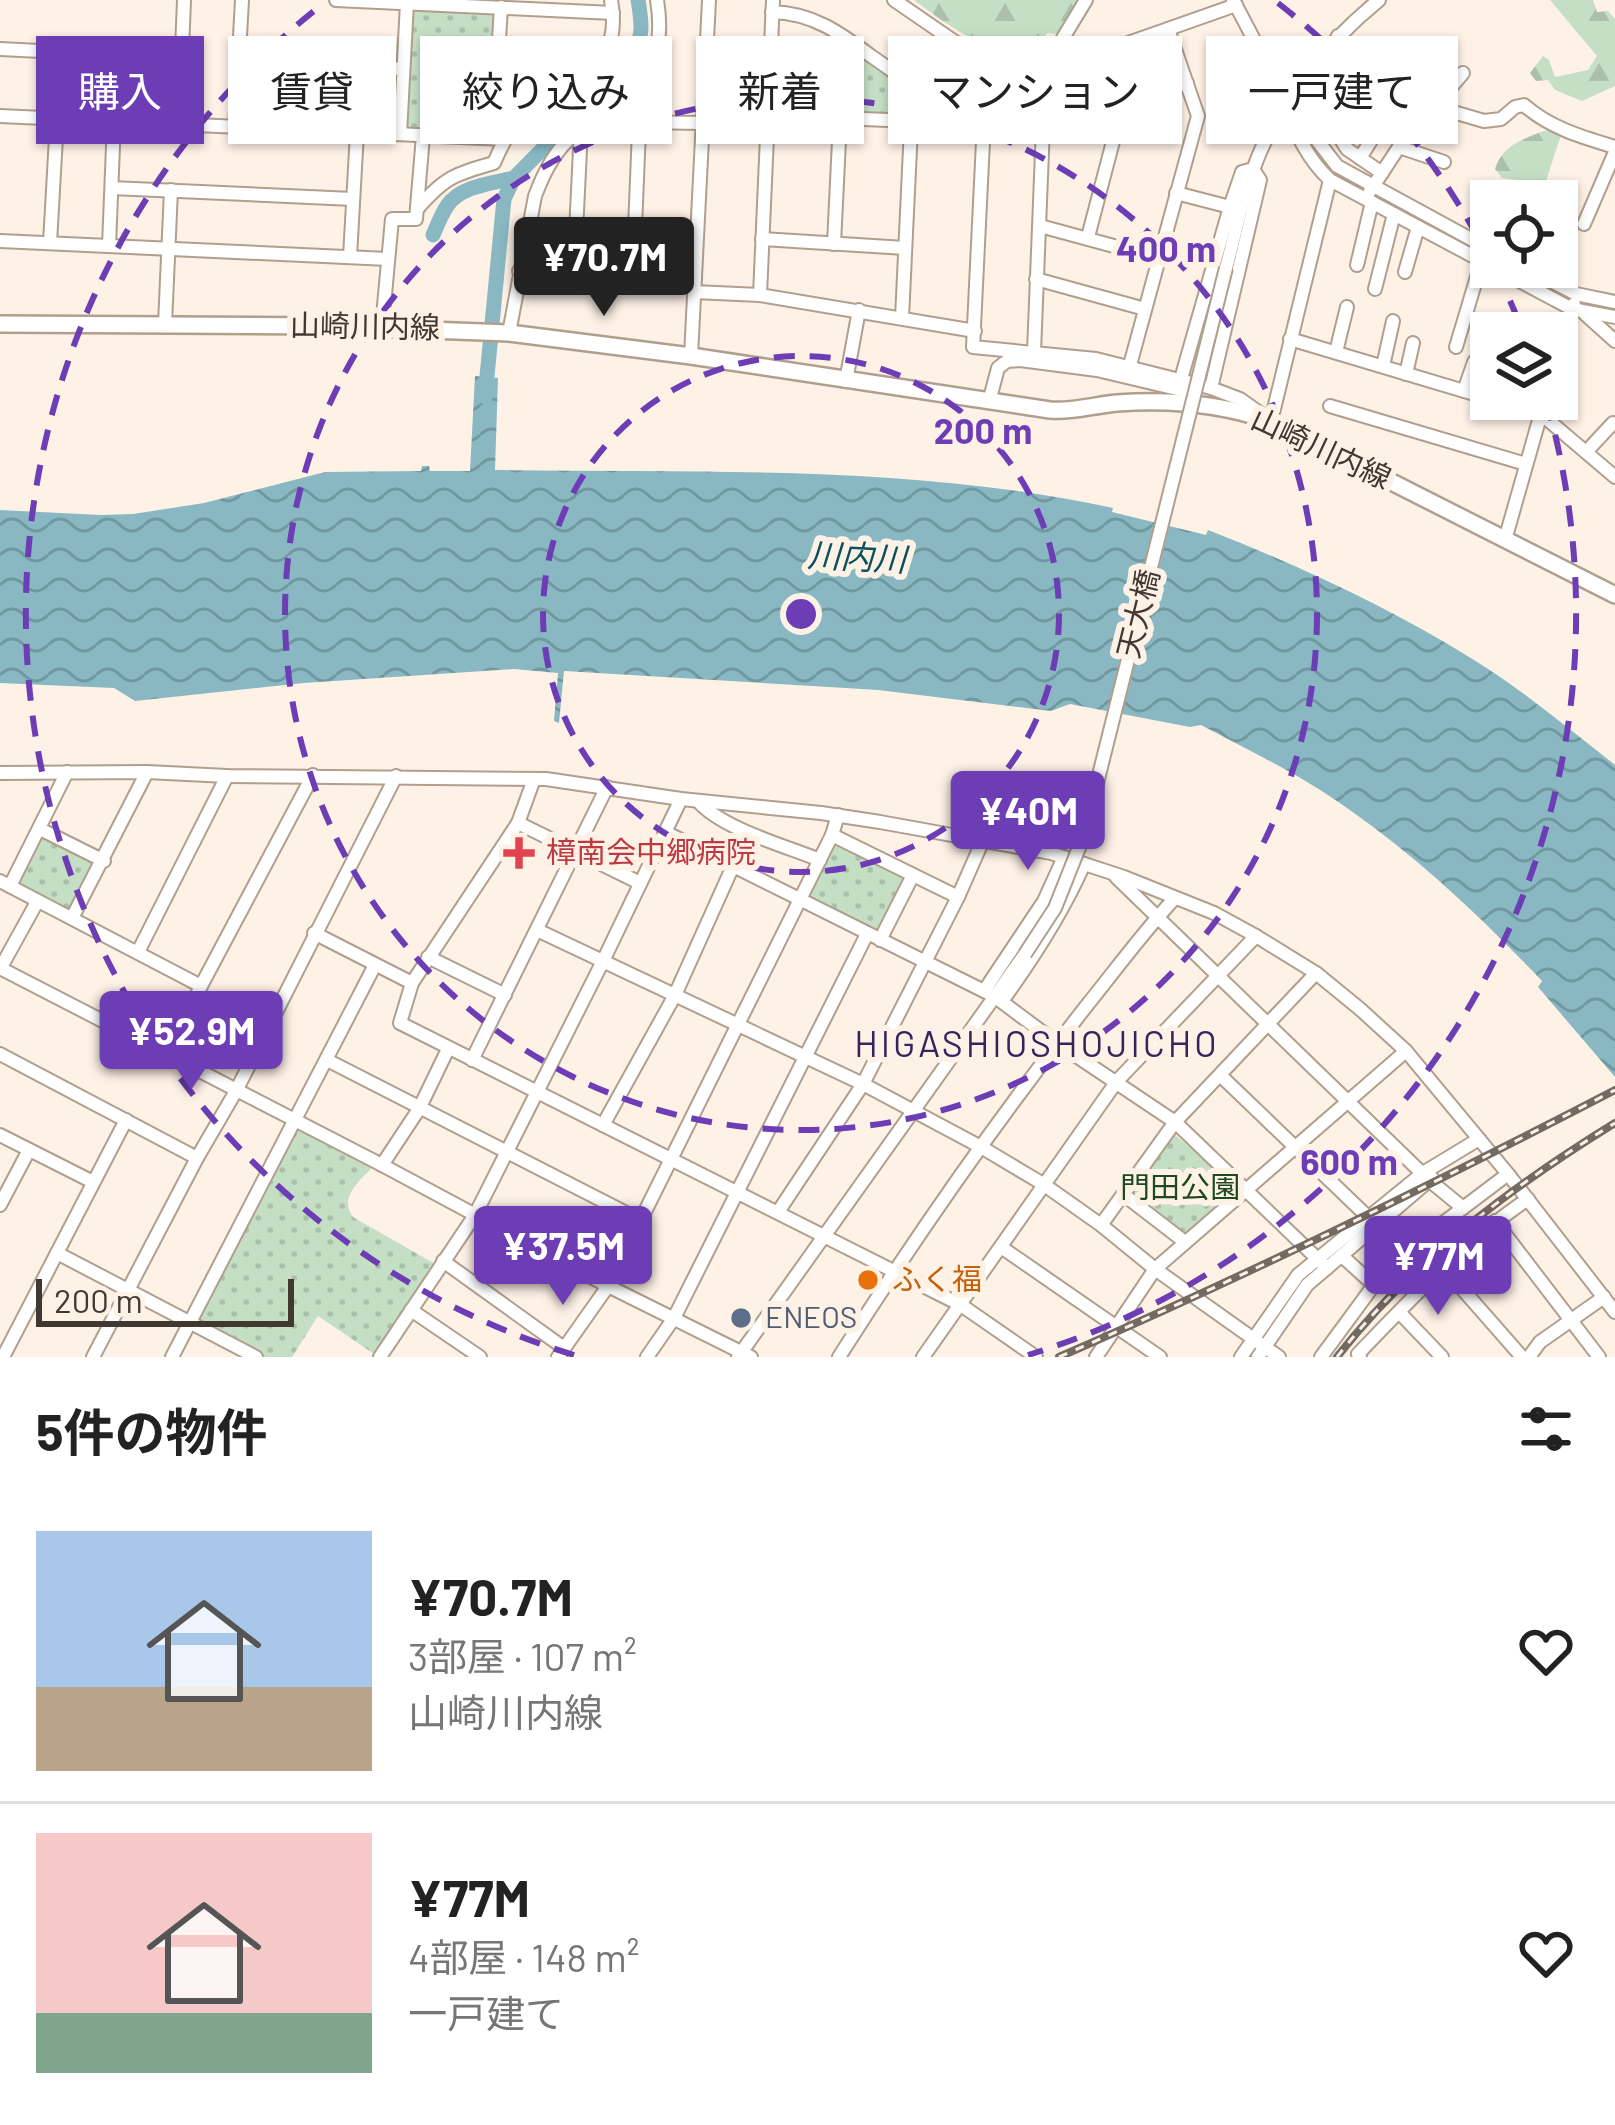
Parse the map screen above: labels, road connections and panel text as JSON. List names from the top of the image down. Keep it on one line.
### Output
{"streets":{"main road":["山崎川内線"],"street":["天大橋"]},"districts":["HIGASHIOSHOJICHO"],"water":["川内川"],"parks":["門田公園"],"places":{"health":["樟南会中郷病院"],"other":["ふく福","ENEOS"]},"scale_bar":"200 m","page":{"chip":["購入","賃貸","絞り込み","新着","マンション","一戸建て"],"price":["¥70.7M","¥40M","¥52.9M","¥37.5M","¥77M"],"scale":"200 m","heading":"5件の物件","list":[{"name":"¥70.7M","note":"3部屋 · 107 m² · 山崎川内線"},{"name":"¥77M","note":"4部屋 · 148 m² · 一戸建て"}]},"rings":["400 m","200 m","600 m"]}
